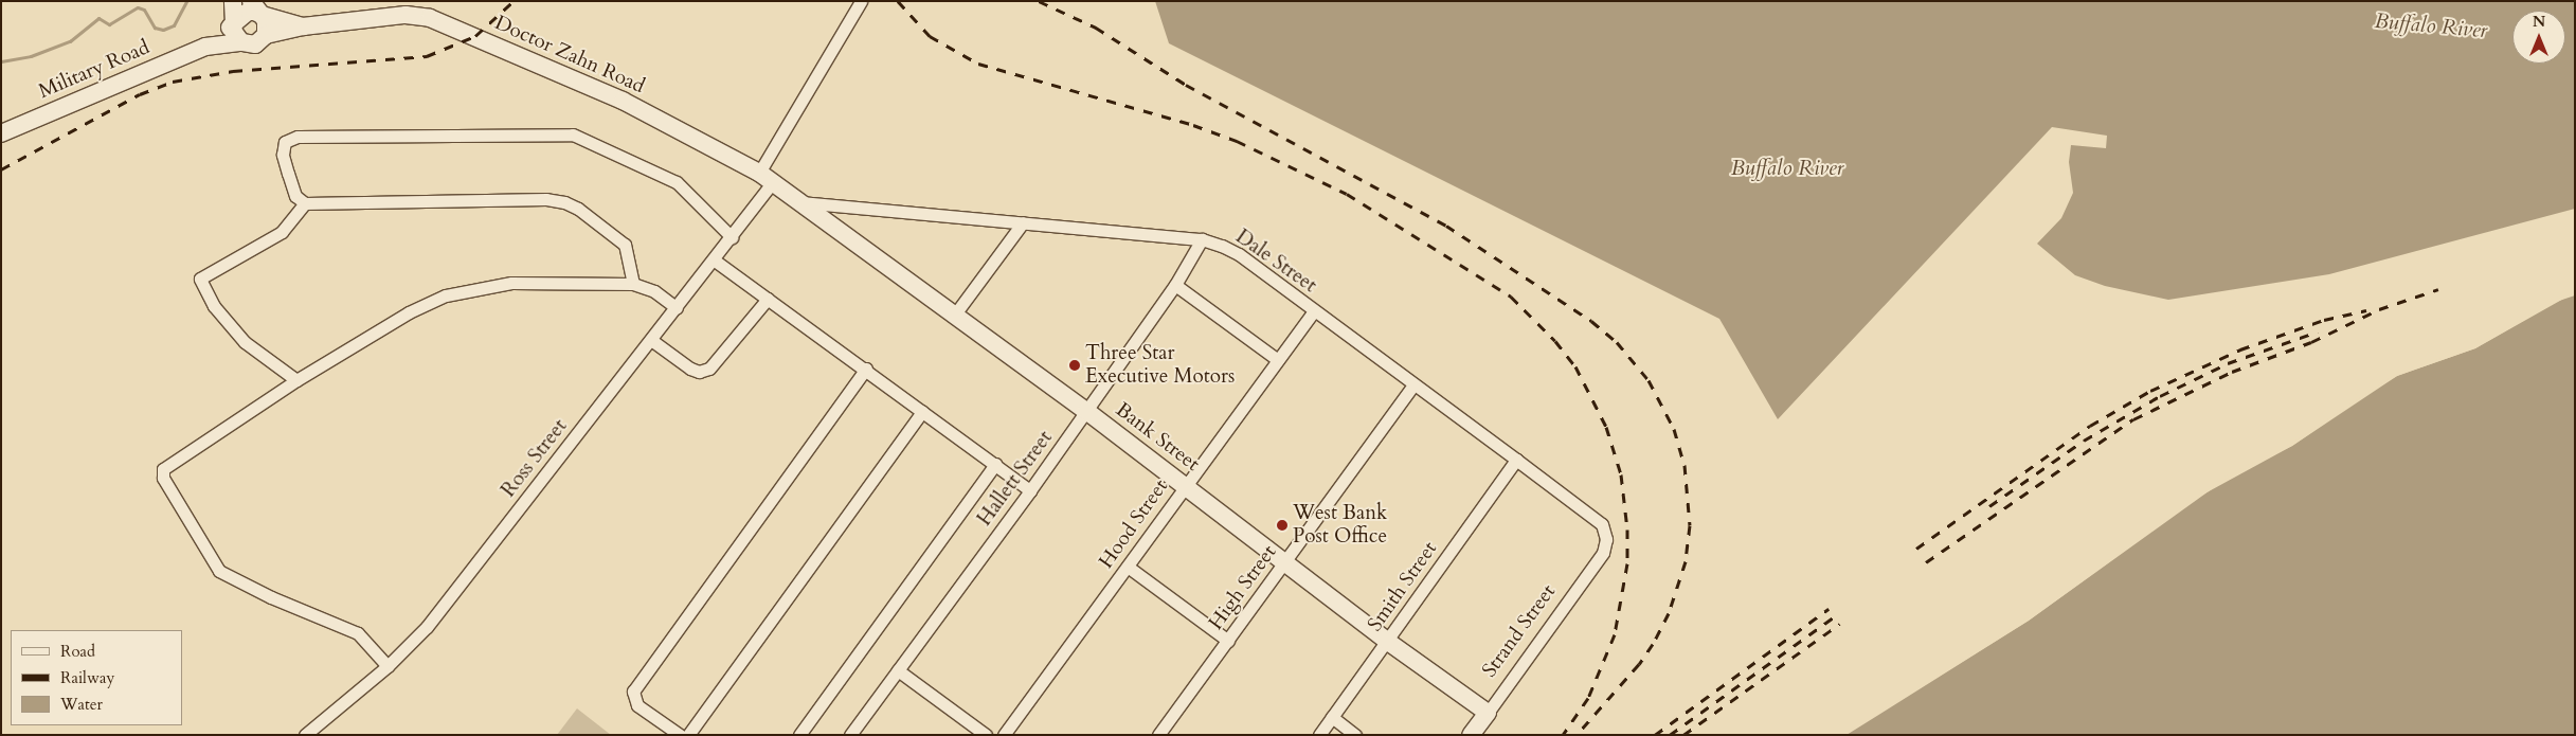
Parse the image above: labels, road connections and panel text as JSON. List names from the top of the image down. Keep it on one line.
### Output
{"streets":{"street":["Doctor Zahn Road","Military Road","Dale Street","Bank Street","Ross Street","Hallett Street","Hood Street","Smith Street","High Street","Strand Street"]},"crossings":[["Doctor Zahn Road","Military Road"],["Doctor Zahn Road","Dale Street"],["Doctor Zahn Road","Bank Street"],["Doctor Zahn Road","Ross Street"],["Dale Street","Bank Street"],["Dale Street","Hallett Street"],["Dale Street","Hood Street"],["Dale Street","Smith Street"],["Dale Street","High Street"],["Dale Street","Strand Street"],["Bank Street","Hallett Street"],["Bank Street","Hood Street"],["Bank Street","Smith Street"],["Bank Street","High Street"],["Bank Street","Strand Street"]],"water":["Buffalo River"],"places":["Three Star Executive Motors","West Bank Post Office"],"legend":["Road","Railway","Water"],"north":"top"}
